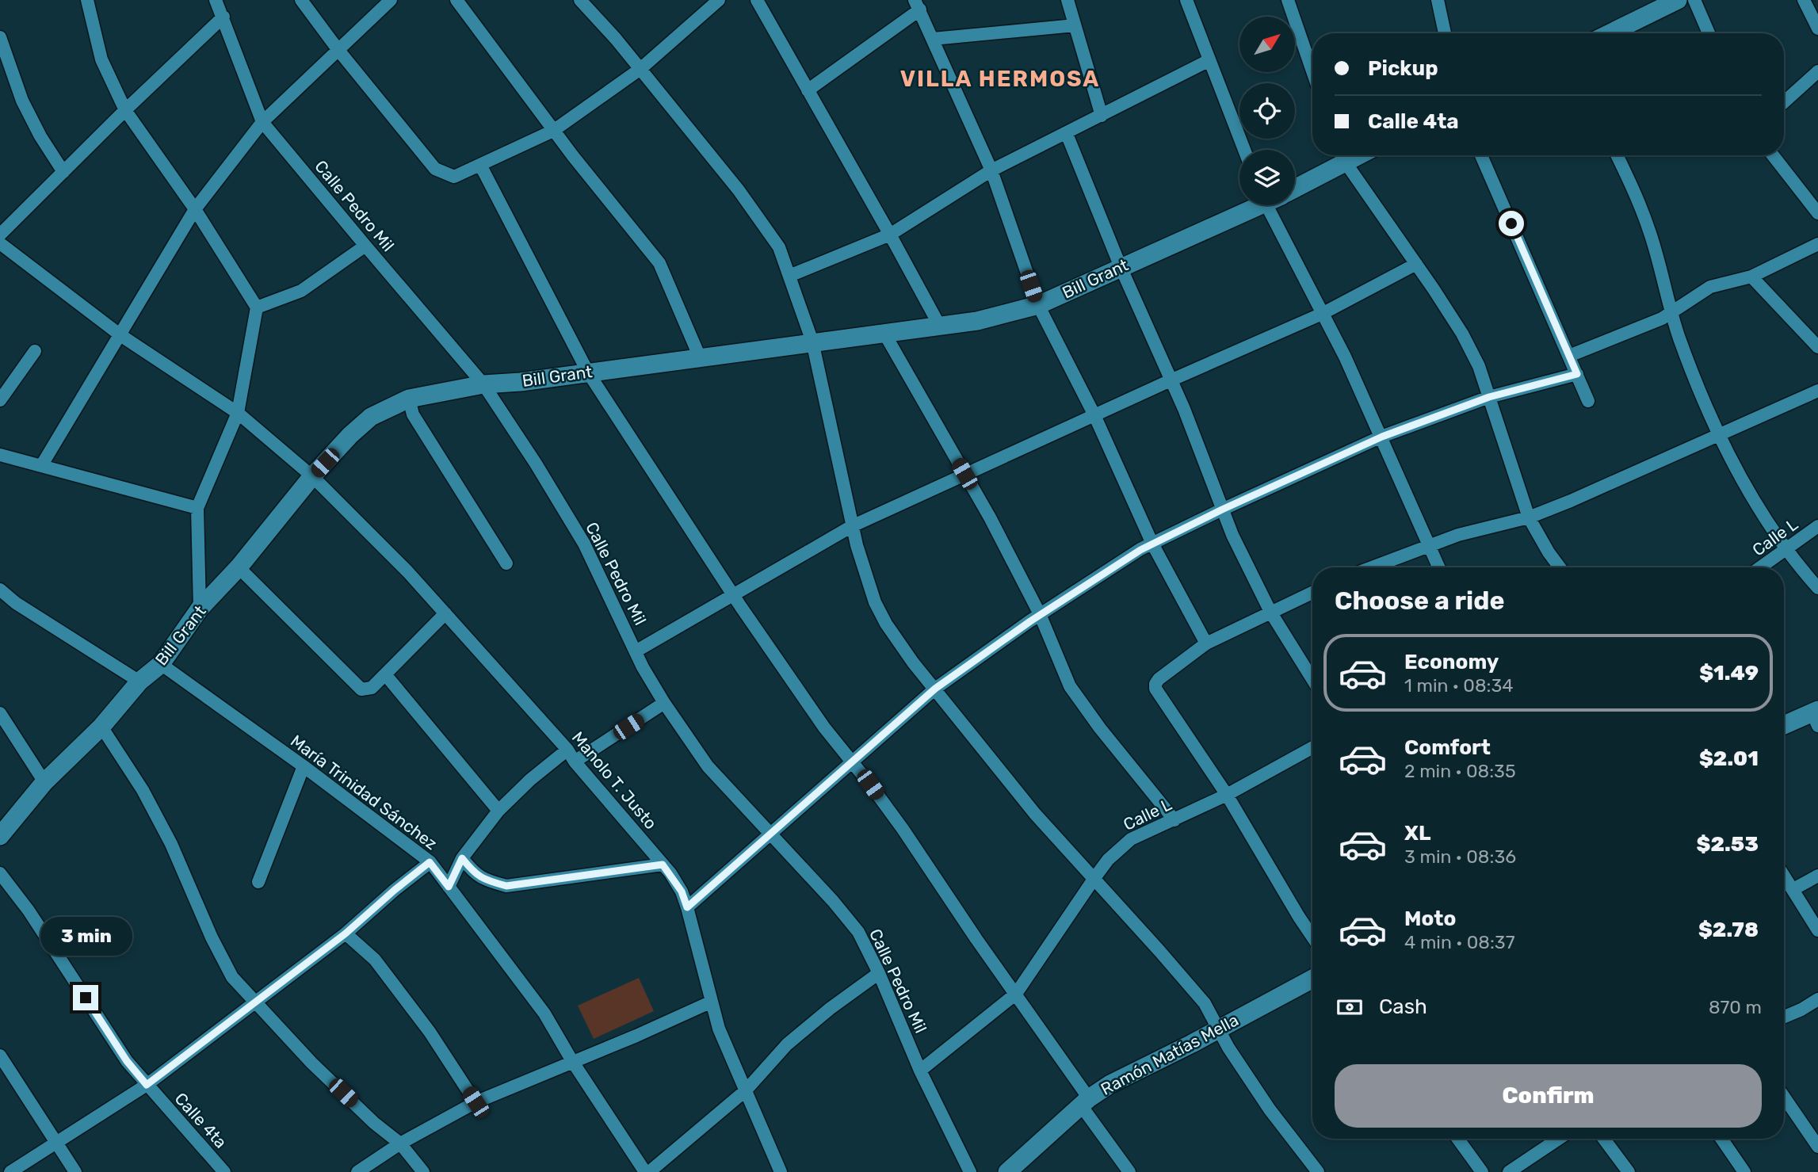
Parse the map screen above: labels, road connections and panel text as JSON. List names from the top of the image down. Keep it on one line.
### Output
{"streets":{"street":["Calle Pedro Mil","Bill Grant","Calle L","Manolo T. Justo","María Trinidad Sánchez","Ramón Matías Mella","Calle 4ta"]},"crossings":[["Calle Pedro Mil","Bill Grant"],["Calle Pedro Mil","Calle L"],["Bill Grant","Manolo T. Justo"],["Bill Grant","María Trinidad Sánchez"]],"districts":["VILLA HERMOSA"],"north":"top right","page":{"banner":["Pickup","Calle 4ta"],"heading":"Choose a ride","list":[{"name":"Economy","note":"1 min · 08:34","value":"$1.49"},{"name":"Comfort","note":"2 min · 08:35","value":"$2.01"},{"name":"XL","note":"3 min · 08:36","value":"$2.53"},{"name":"Moto","note":"4 min · 08:37","value":"$2.78"}],"bubble":"3 min","pay":["Cash","870 m"],"buttons":"Confirm"}}
